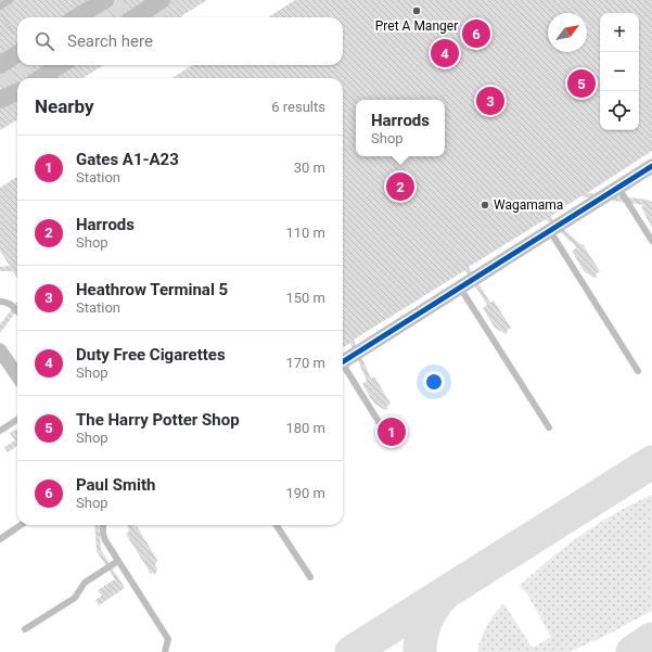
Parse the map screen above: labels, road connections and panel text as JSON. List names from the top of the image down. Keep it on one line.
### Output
{"places":["Pret A Manger","Wagamama"],"north":"top right","page":{"map_buttons":["+","−"],"pins":["6","4","5","3","2","1"],"search":"Search here","heading":["Nearby","6 results"],"popup":["Harrods","Shop"],"list":[{"mark":"1","name":"Gates A1-A23","note":"Station","value":"30 m"},{"mark":"2","name":"Harrods","note":"Shop","value":"110 m"},{"mark":"3","name":"Heathrow Terminal 5","note":"Station","value":"150 m"},{"mark":"4","name":"Duty Free Cigarettes","note":"Shop","value":"170 m"},{"mark":"5","name":"The Harry Potter Shop","note":"Shop","value":"180 m"},{"mark":"6","name":"Paul Smith","note":"Shop","value":"190 m"}]}}
